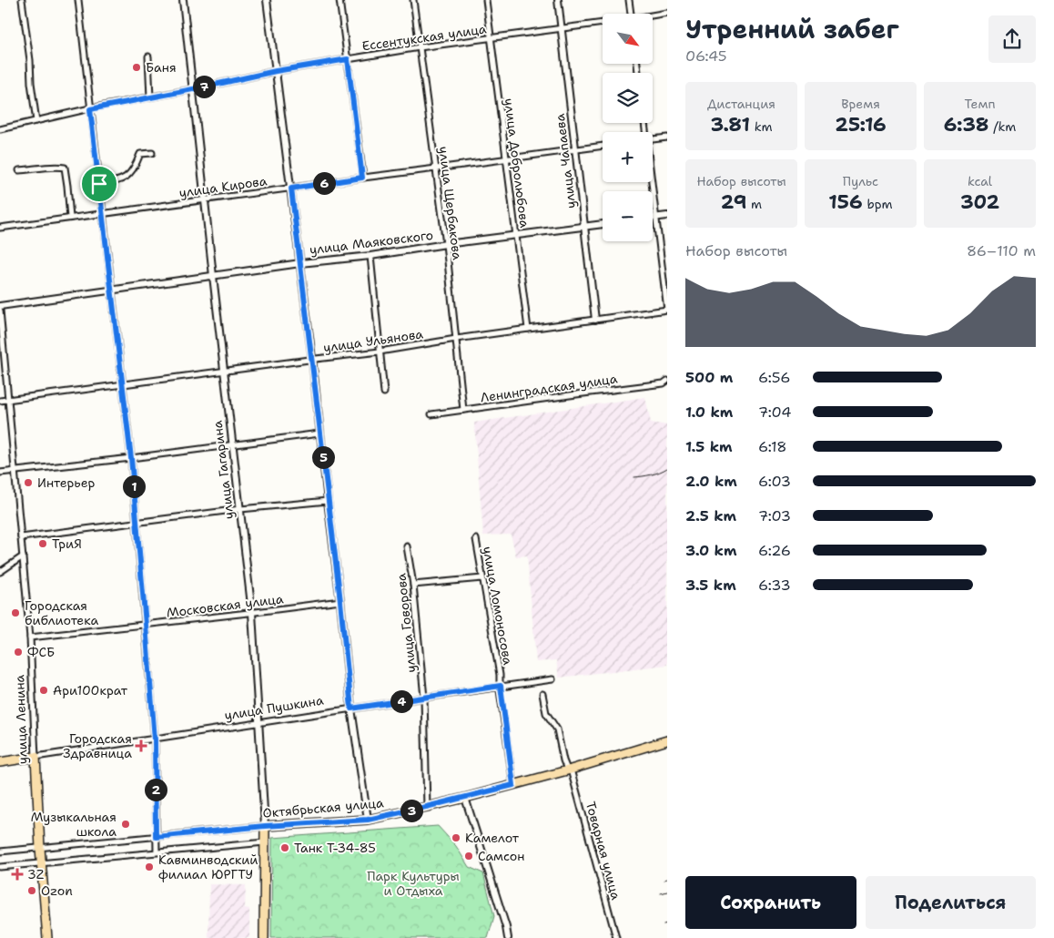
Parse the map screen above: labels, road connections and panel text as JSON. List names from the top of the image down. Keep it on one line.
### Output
{"streets":{"main road":["улица Гагарина","улица Пушкина","улица Ленина","Октябрьская улица"],"street":["Ессентукская улица","улица Чапаева","улица Добролюбова","улица Кирова","улица Щербакова","улица Маяковского","улица Ульянова","Ленинградская улица","Московская улица","улица Ломоносова","улица Говорова","Товарная улица"]},"crossings":[["Ессентукская улица","улица Чапаева"],["Ессентукская улица","улица Добролюбова"],["Ессентукская улица","улица Щербакова"],["Ессентукская улица","улица Гагарина"],["улица Чапаева","улица Кирова"],["улица Чапаева","улица Маяковского"],["улица Чапаева","улица Ульянова"],["улица Добролюбова","улица Кирова"],["улица Добролюбова","улица Маяковского"],["улица Добролюбова","улица Ульянова"],["улица Кирова","улица Щербакова"],["улица Кирова","улица Гагарина"],["улица Щербакова","улица Маяковского"],["улица Щербакова","улица Ульянова"],["улица Щербакова","Ленинградская улица"],["улица Маяковского","улица Гагарина"],["улица Ульянова","улица Гагарина"],["улица Ульянова","улица Ленина"],["улица Гагарина","Московская улица"],["улица Гагарина","улица Пушкина"],["улица Гагарина","Октябрьская улица"],["Московская улица","улица Ленина"],["улица Ломоносова","улица Пушкина"],["улица Ломоносова","Октябрьская улица"],["улица Говорова","улица Пушкина"],["улица Говорова","Октябрьская улица"],["улица Пушкина","улица Ленина"],["улица Ленина","Октябрьская улица"],["Октябрьская улица","Товарная улица"]],"parks":["Парк Культуры и Отдыха"],"places":{"other":["Баня","Интерьер","ТриЯ","Городская библиотека","ФСБ","Ари100крат","Музыкальная школа","Камелот","Танк Т-34-85","Самсон","Кавминводский филиал ЮРГТУ","Ozon"],"health":["Городская Здравница","3Z"]},"north":"bottom right","page":{"heading":["Утренний забег","06:45"],"map_buttons":["+","−"],"pins":["7","6","5","1","4","2","3"],"stats":[["Дистанция","3.81 km"],["Время","25:16"],["Темп","6:38 /km"],["Набор высоты","29 m"],["Пульс","156 bpm"],["kcal","302"]],"chart":["Набор высоты","86–110 m"],"list":[{"name":"500 m","note":"6:56"},{"name":"1.0 km","note":"7:04"},{"name":"1.5 km","note":"6:18"},{"name":"2.0 km","note":"6:03"},{"name":"2.5 km","note":"7:03"},{"name":"3.0 km","note":"6:26"},{"name":"3.5 km","note":"6:33"}],"buttons":["Сохранить","Поделиться"]}}
